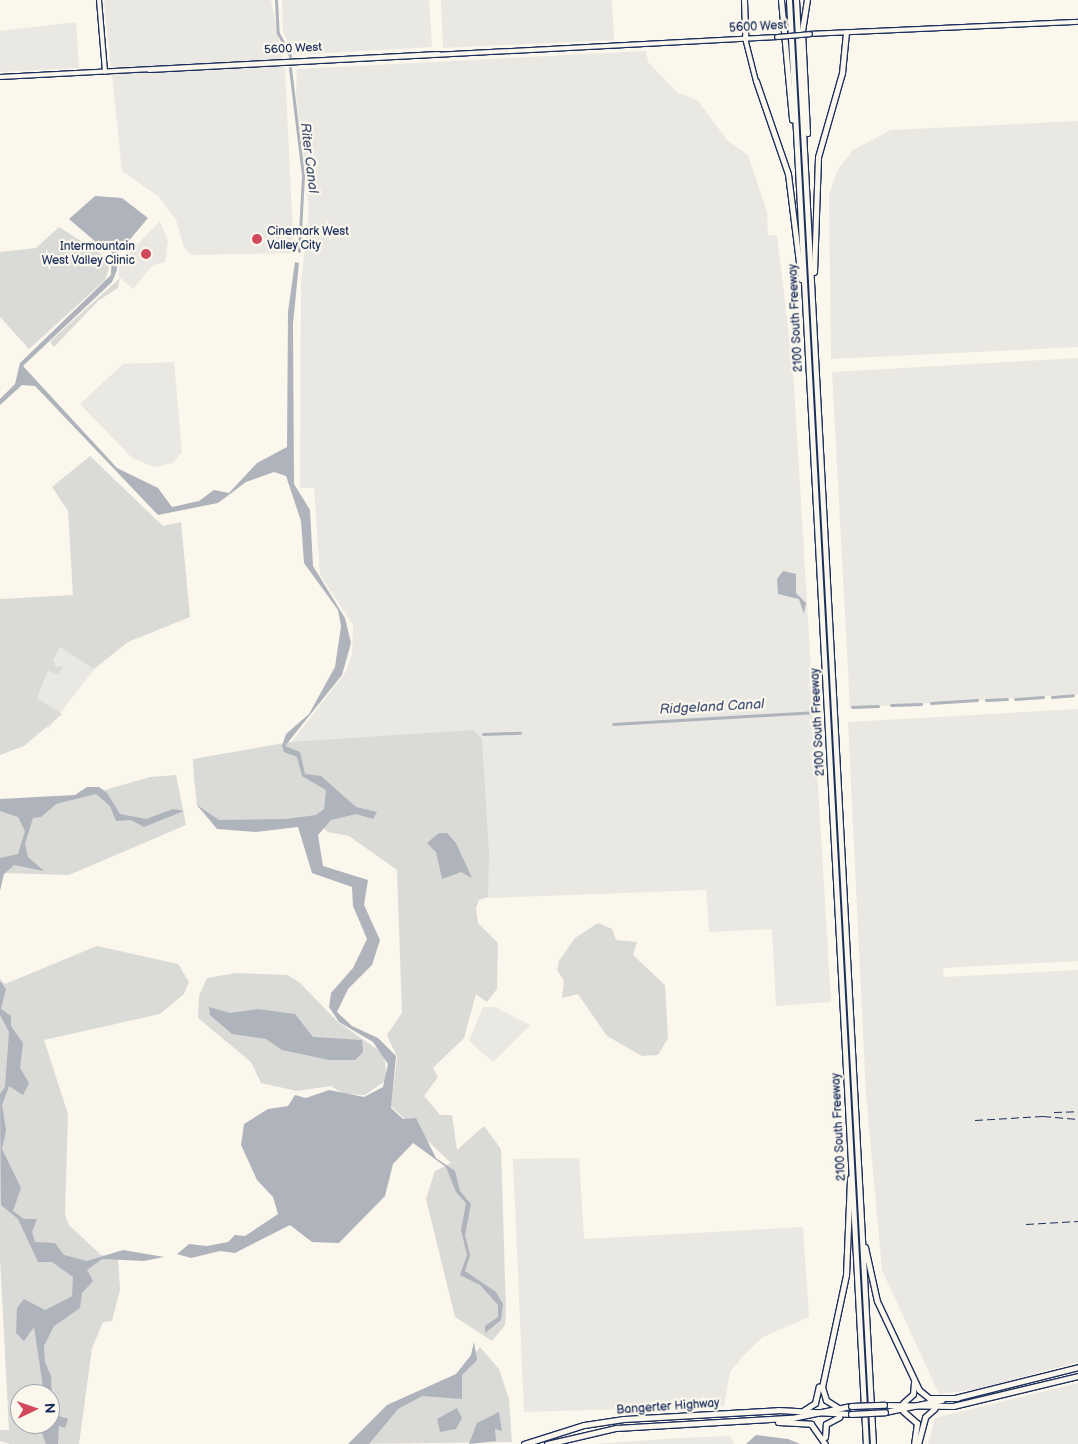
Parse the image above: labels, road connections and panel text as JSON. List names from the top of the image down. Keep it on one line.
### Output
{"streets":{"highway":["2100 South Freeway","Bangerter Highway"],"main road":["5600 West"]},"water":["Riter Canal","Ridgeland Canal"],"places":["Cinemark West Valley City","Intermountain West Valley Clinic"],"north":"right"}
